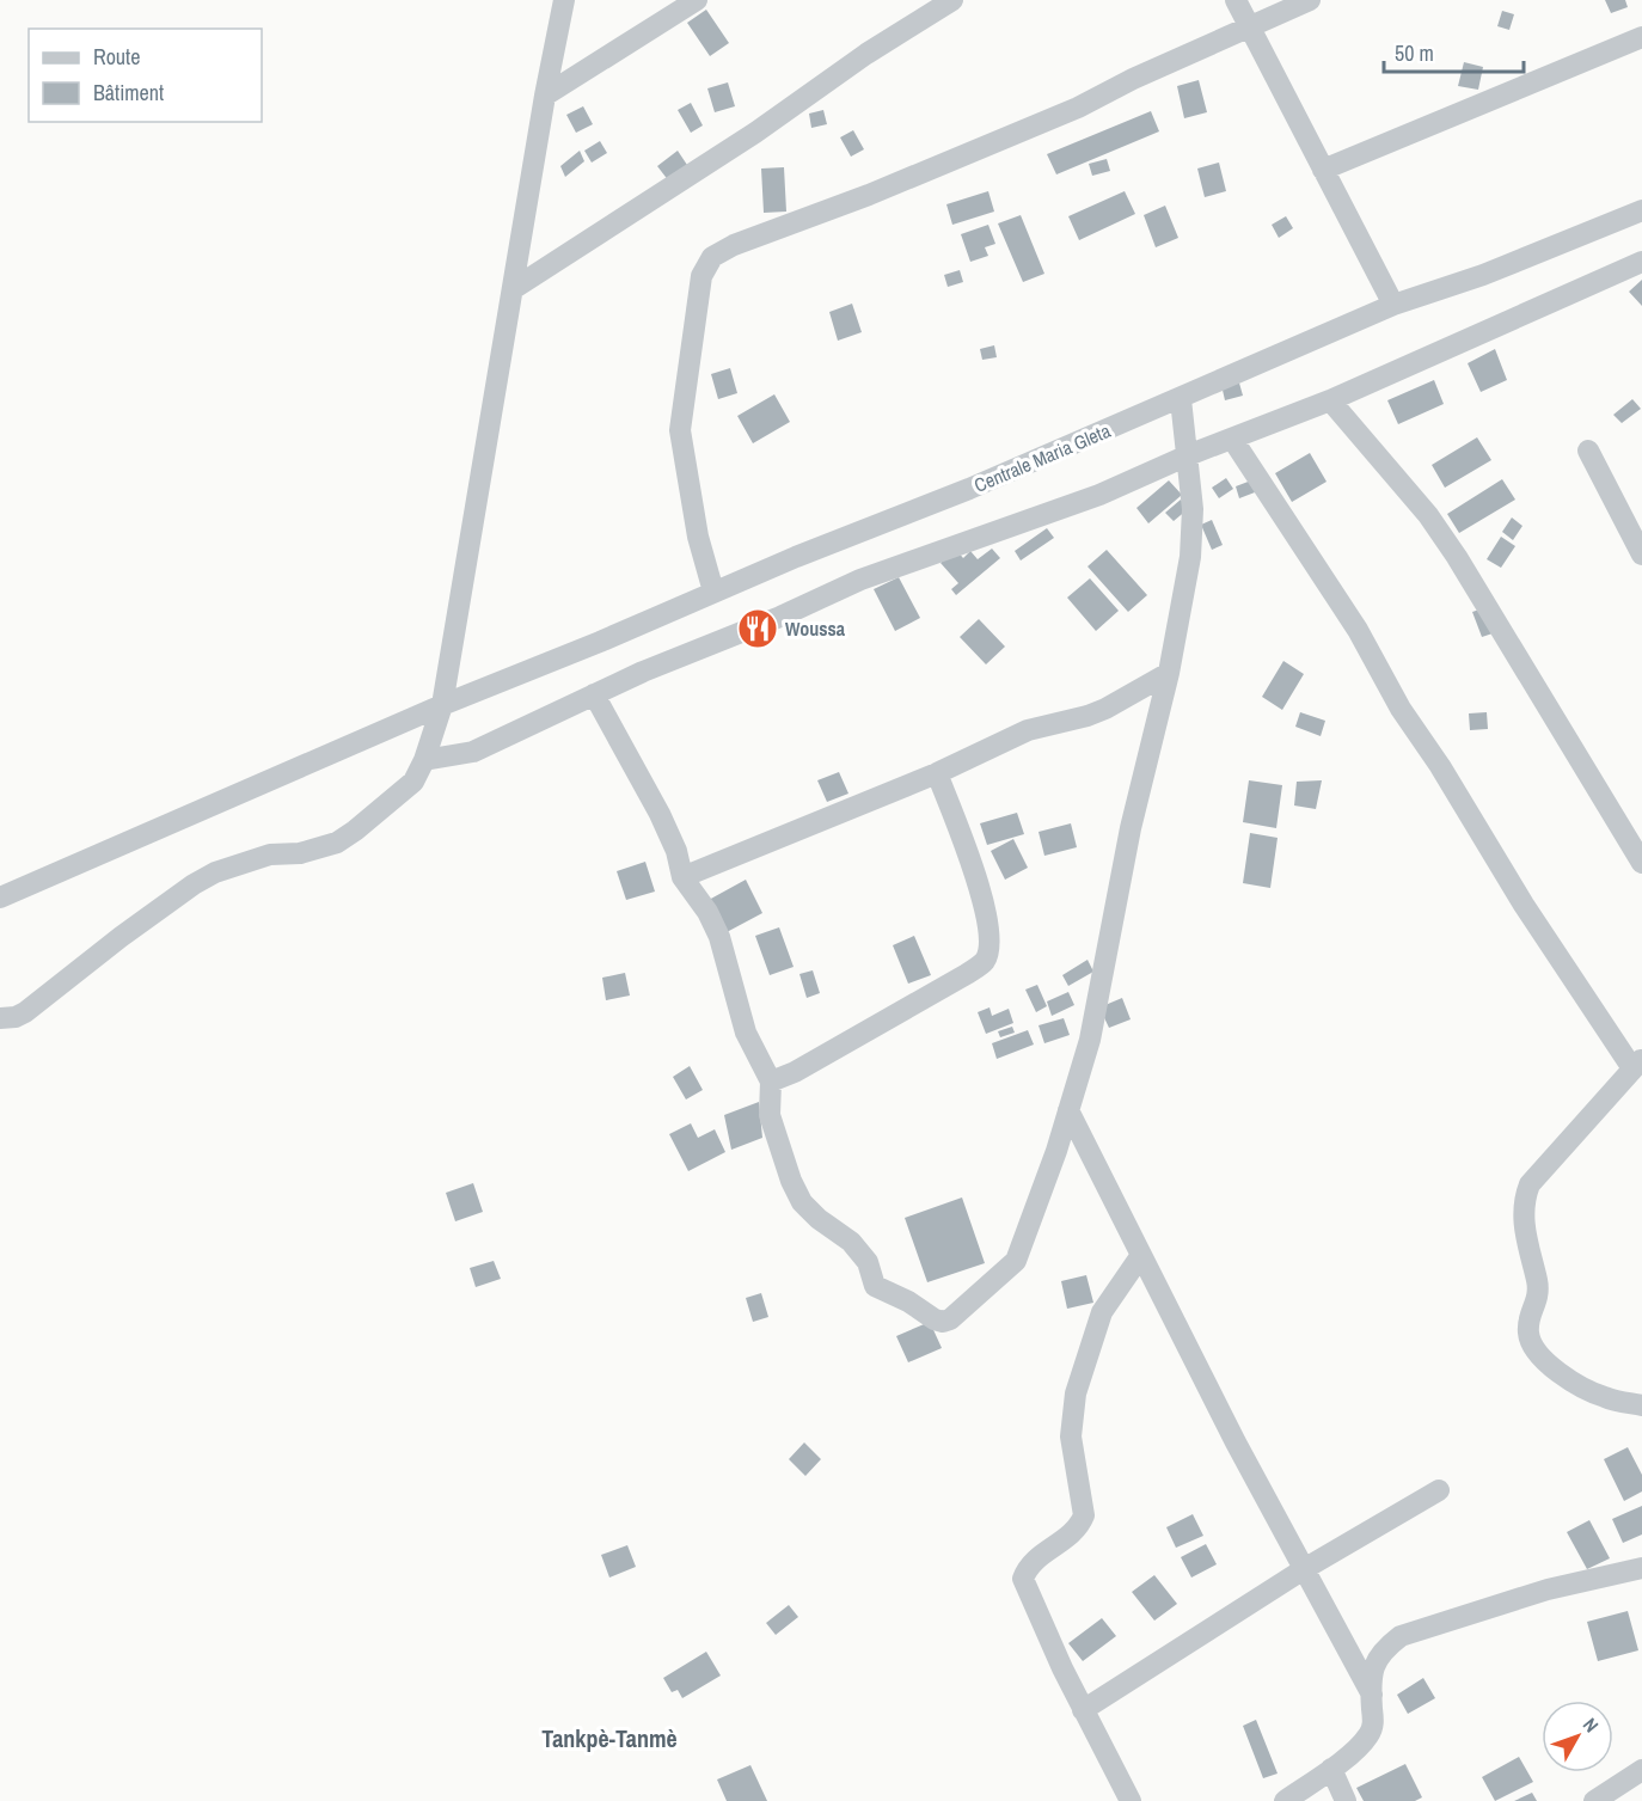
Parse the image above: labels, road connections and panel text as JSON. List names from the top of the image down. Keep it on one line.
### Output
{"streets":{"street":["Centrale Maria Gleta"]},"districts":["Tankpè-Tanmè"],"places":{"restaurant":["Woussa"]},"legend":["Route","Bâtiment"],"scale_bar":"50 m","north":"top right"}
